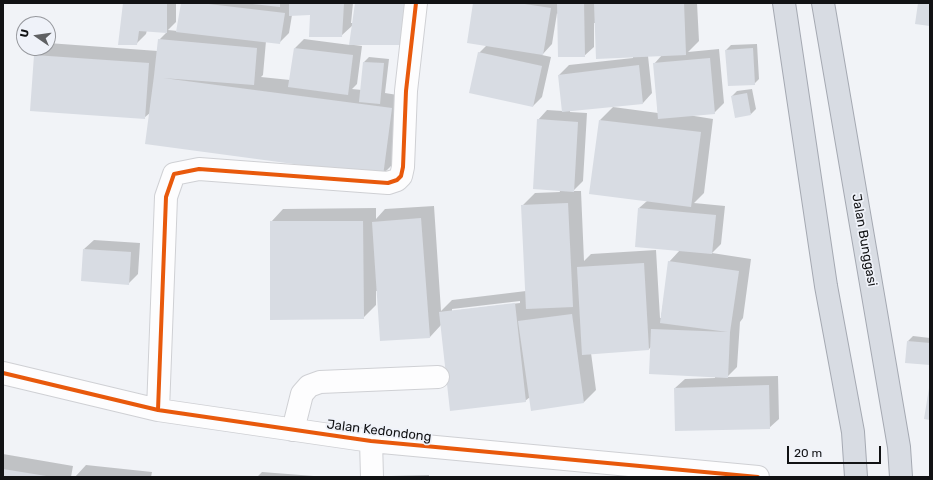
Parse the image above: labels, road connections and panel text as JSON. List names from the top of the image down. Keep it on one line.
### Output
{"streets":{"highway":["Jalan Bunggasi"],"street":["Jalan Kedondong"]},"scale_bar":"20 m","north":"left"}
